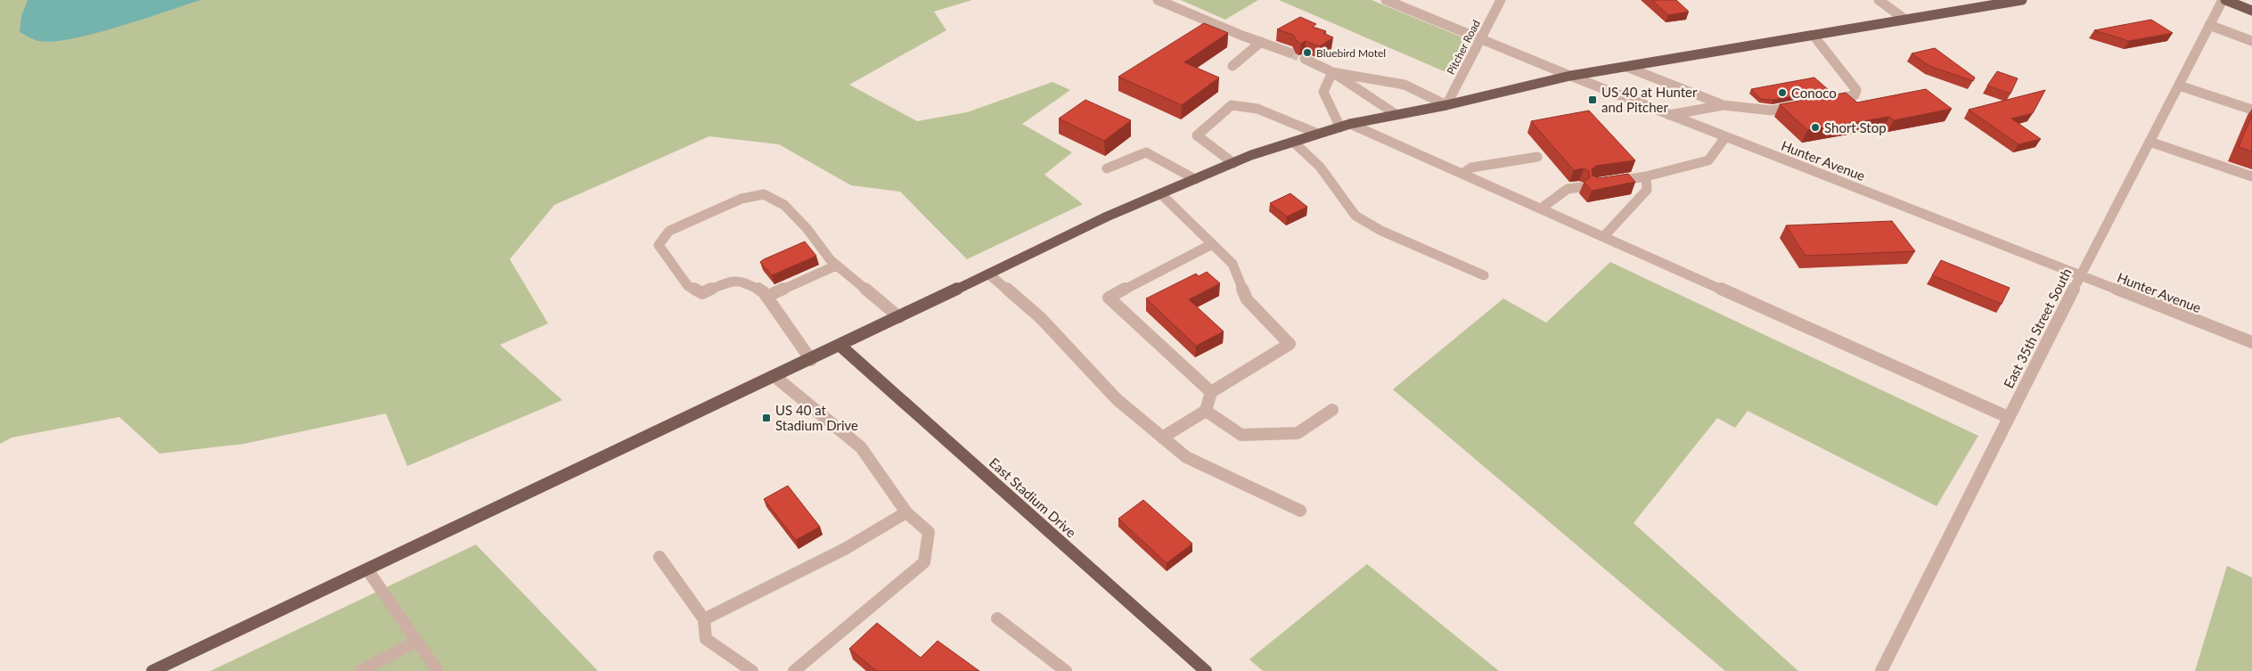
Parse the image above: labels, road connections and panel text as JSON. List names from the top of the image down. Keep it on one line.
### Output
{"streets":{"main road":["East Stadium Drive"],"street":["Pitcher Road","Hunter Avenue","East 35th Street South"]},"crossings":[["Pitcher Road","Hunter Avenue"],["Hunter Avenue","East 35th Street South"]],"places":{"other":["Bluebird Motel","Conoco","Short Stop"],"transit":["US 40 at Hunter and Pitcher","US 40 at Stadium Drive"]}}
